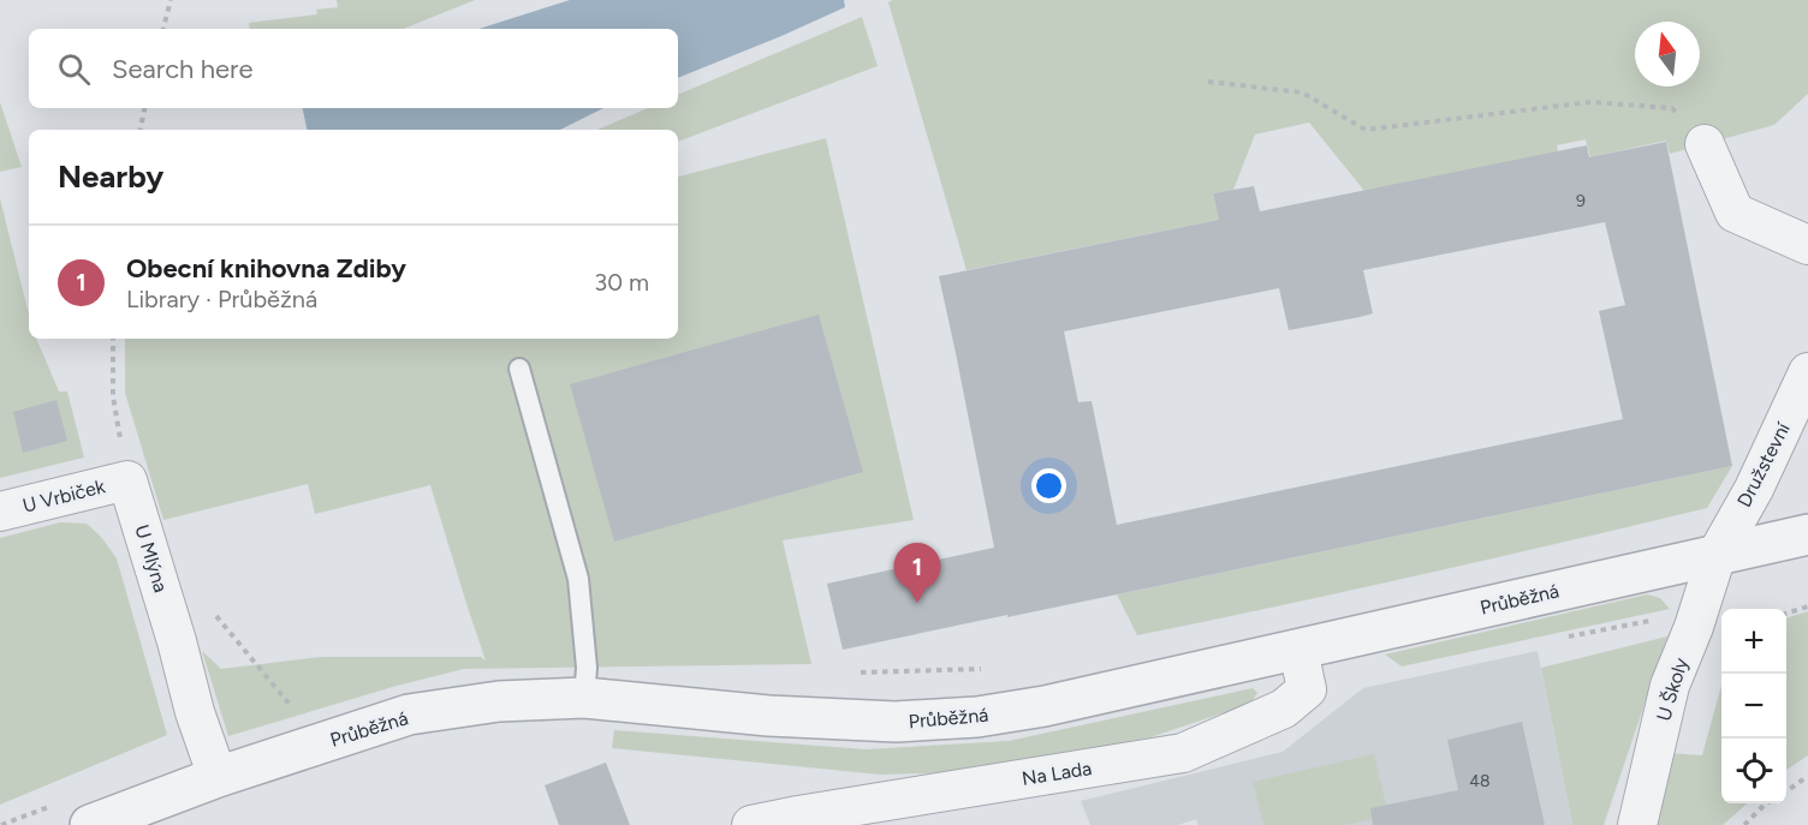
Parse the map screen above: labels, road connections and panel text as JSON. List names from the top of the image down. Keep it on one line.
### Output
{"streets":{"street":["Družstevní","U Vrbiček","U Mlýna","Průběžná","U Školy","Na Lada"]},"crossings":[["Družstevní","Průběžná"],["Družstevní","U Školy"],["U Vrbiček","U Mlýna"],["U Mlýna","Průběžná"],["Průběžná","U Školy"],["Průběžná","Na Lada"]],"house_numbers":["9","48"],"north":"top","page":{"search":"Search here","heading":"Nearby","list":[{"mark":"1","name":"Obecní knihovna Zdiby","note":"Library · Průběžná","value":"30 m"}],"pins":"1","map_buttons":["+","−"]}}
